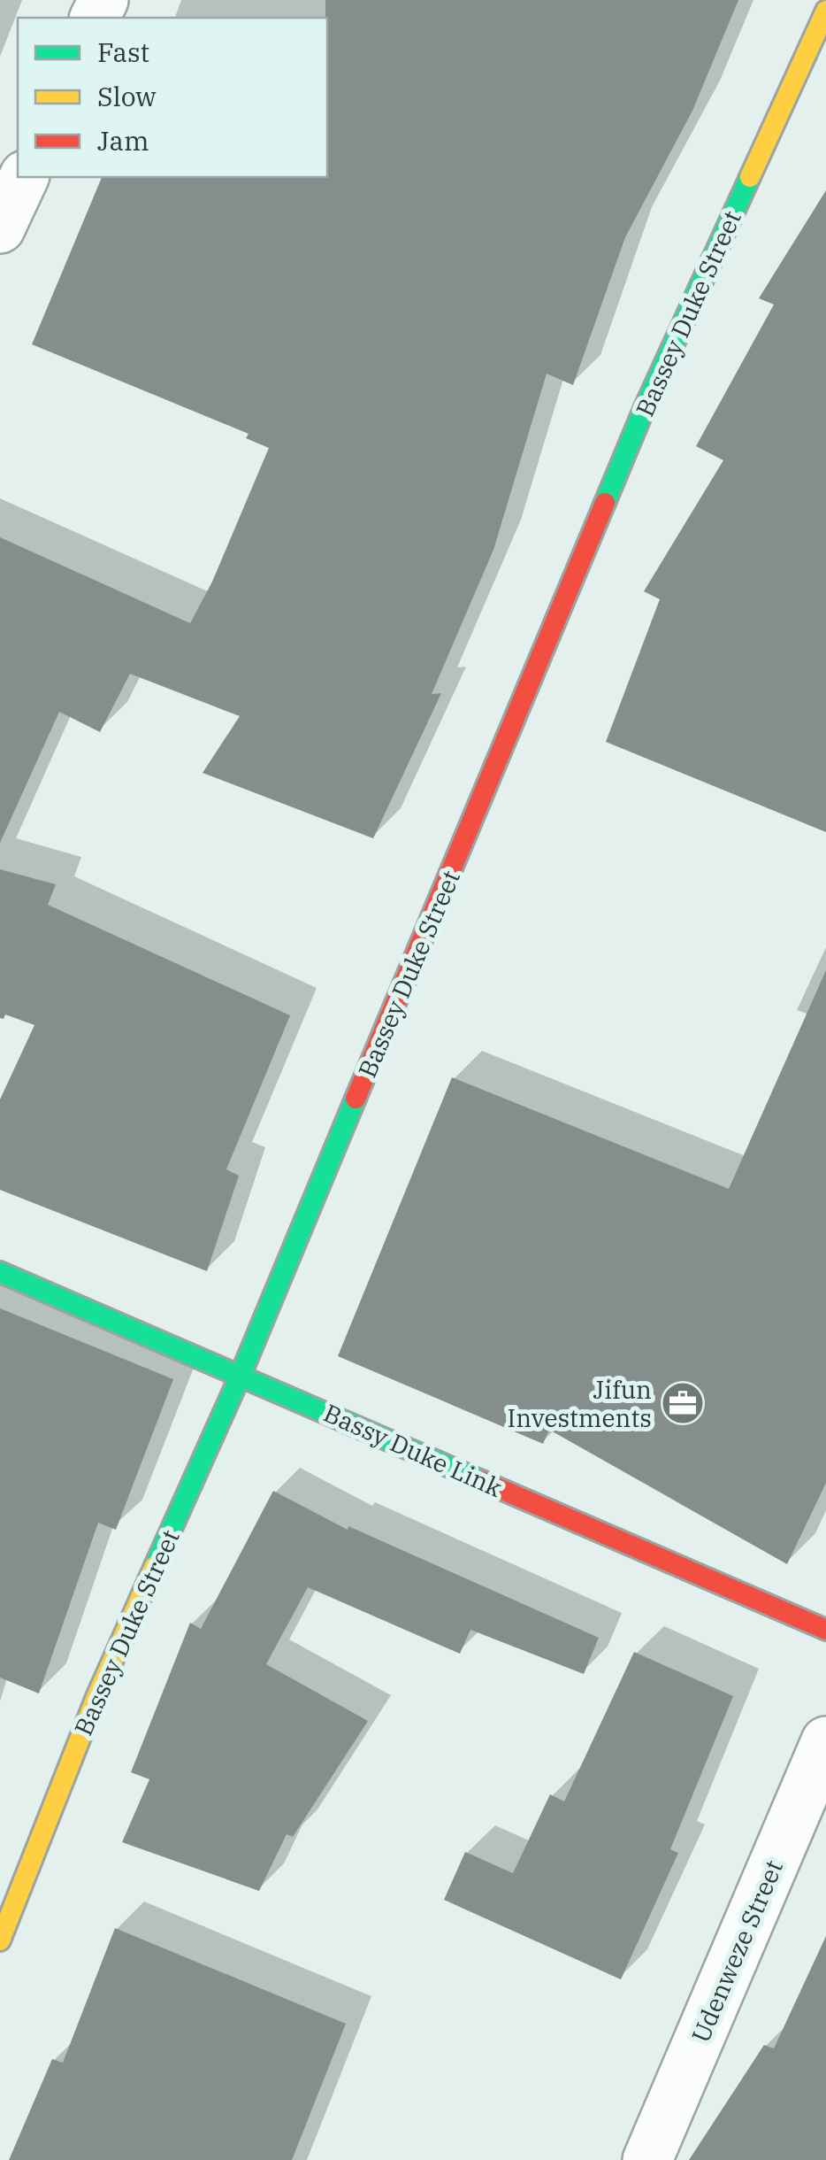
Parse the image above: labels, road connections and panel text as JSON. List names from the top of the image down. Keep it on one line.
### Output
{"streets":{"street":["Bassey Duke Street","Bassy Duke Link","Udenweze Street"]},"crossings":[["Bassey Duke Street","Bassy Duke Link"]],"places":{"office":["Jifun Investments"]},"legend":["Fast","Slow","Jam"]}
